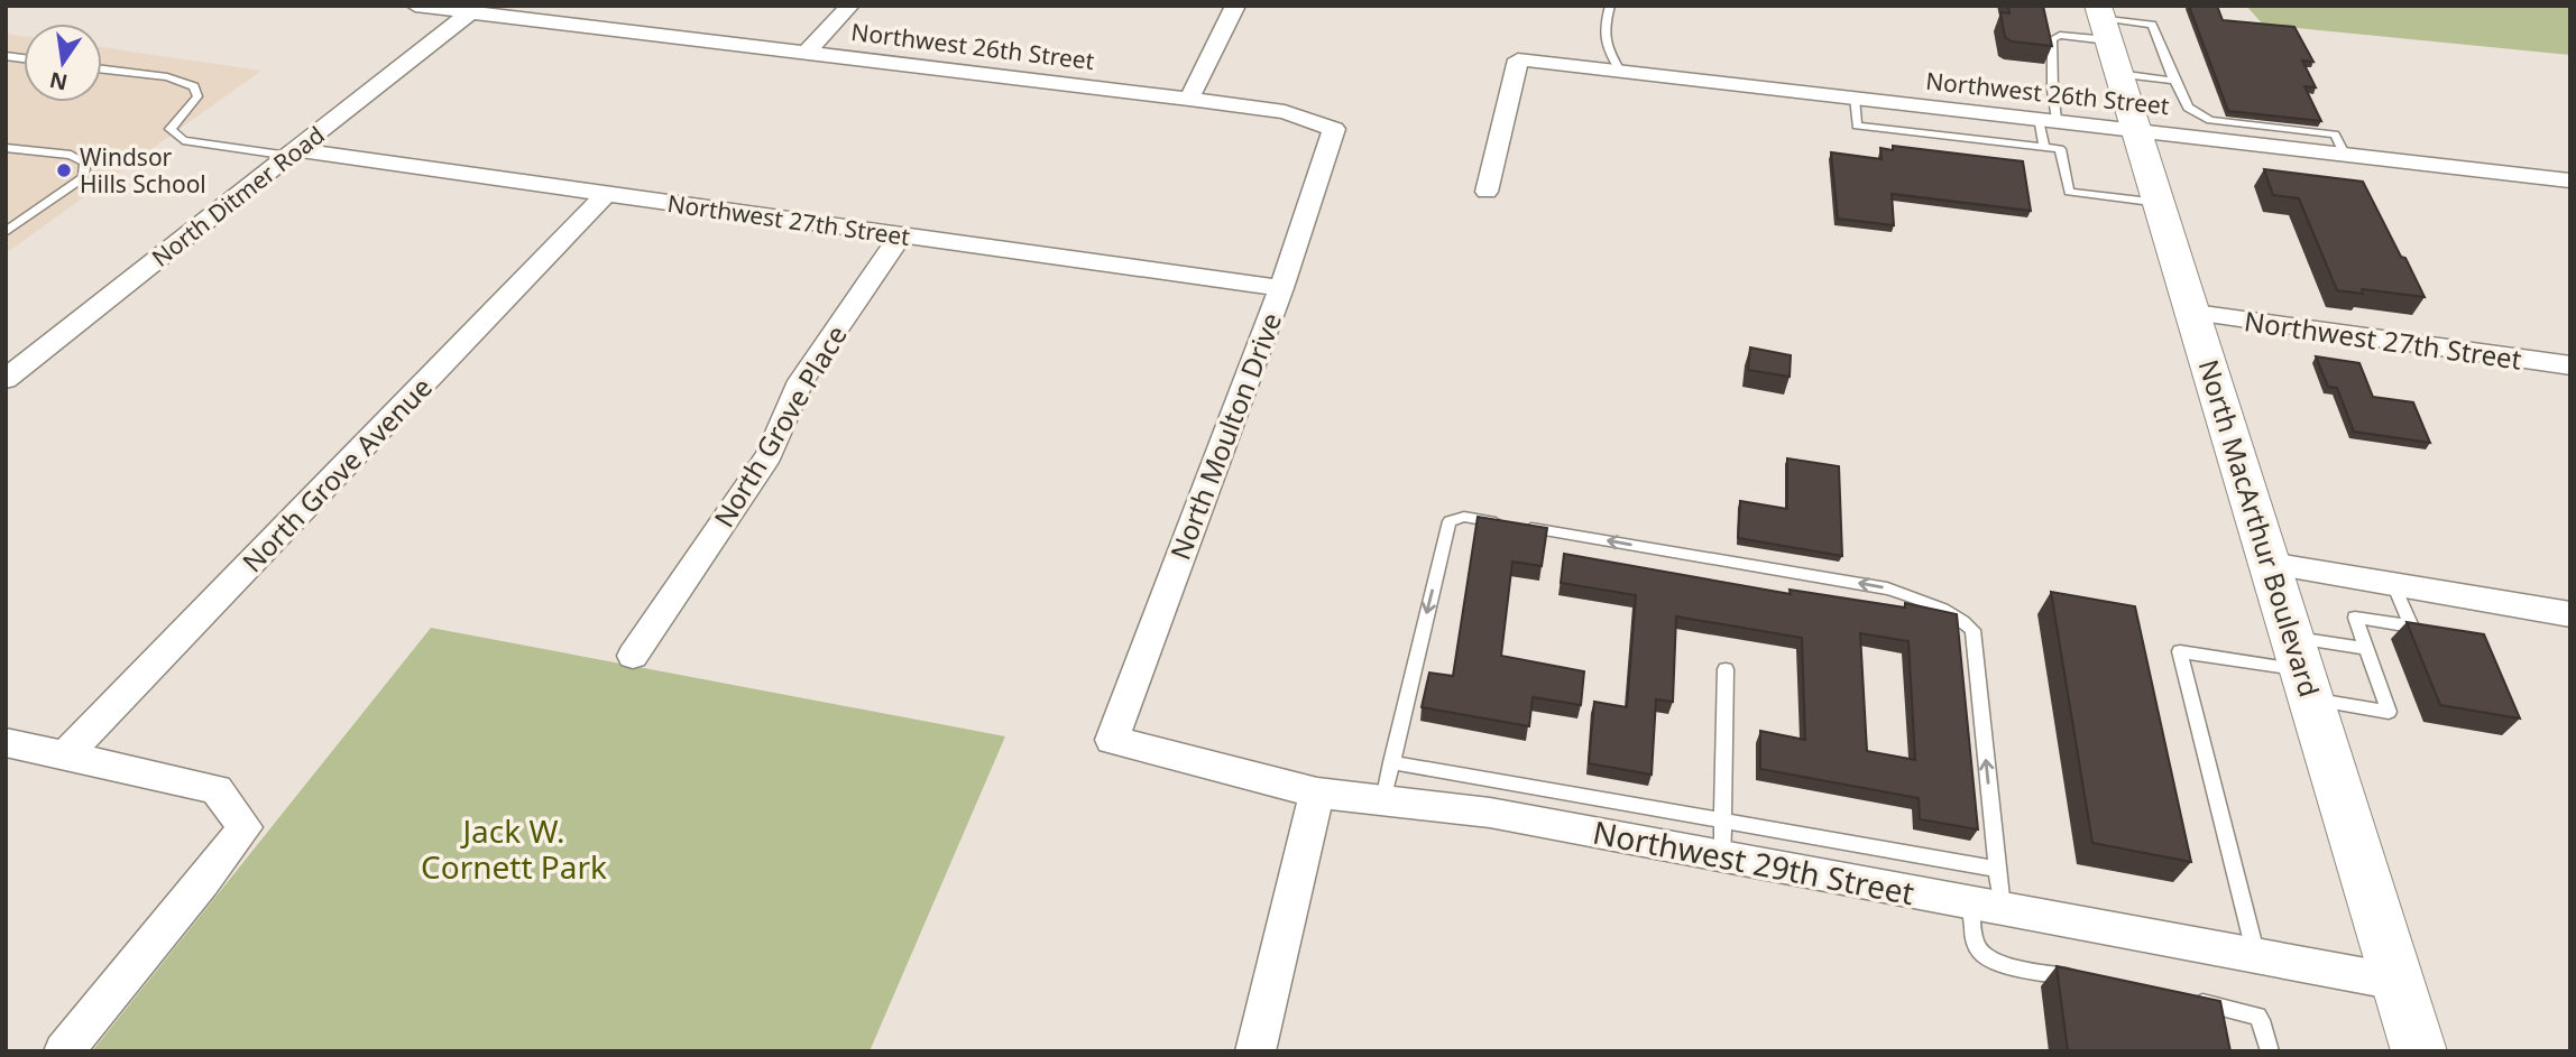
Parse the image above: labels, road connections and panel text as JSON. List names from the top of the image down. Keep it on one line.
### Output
{"streets":{"main road":["North MacArthur Boulevard"],"street":["Northwest 26th Street","North Ditmer Road","Northwest 27th Street","North Grove Place","North Moulton Drive","North Grove Avenue","Northwest 29th Street"]},"crossings":[["Northwest 26th Street","North Ditmer Road"],["Northwest 26th Street","North Moulton Drive"],["Northwest 26th Street","North MacArthur Boulevard"],["North Ditmer Road","Northwest 27th Street"],["Northwest 27th Street","North Grove Place"],["Northwest 27th Street","North Moulton Drive"],["Northwest 27th Street","North Grove Avenue"],["Northwest 27th Street","North MacArthur Boulevard"],["North Moulton Drive","Northwest 29th Street"],["North MacArthur Boulevard","Northwest 29th Street"]],"parks":["Jack W. Cornett Park"],"places":["Windsor Hills School"],"north":"bottom"}
